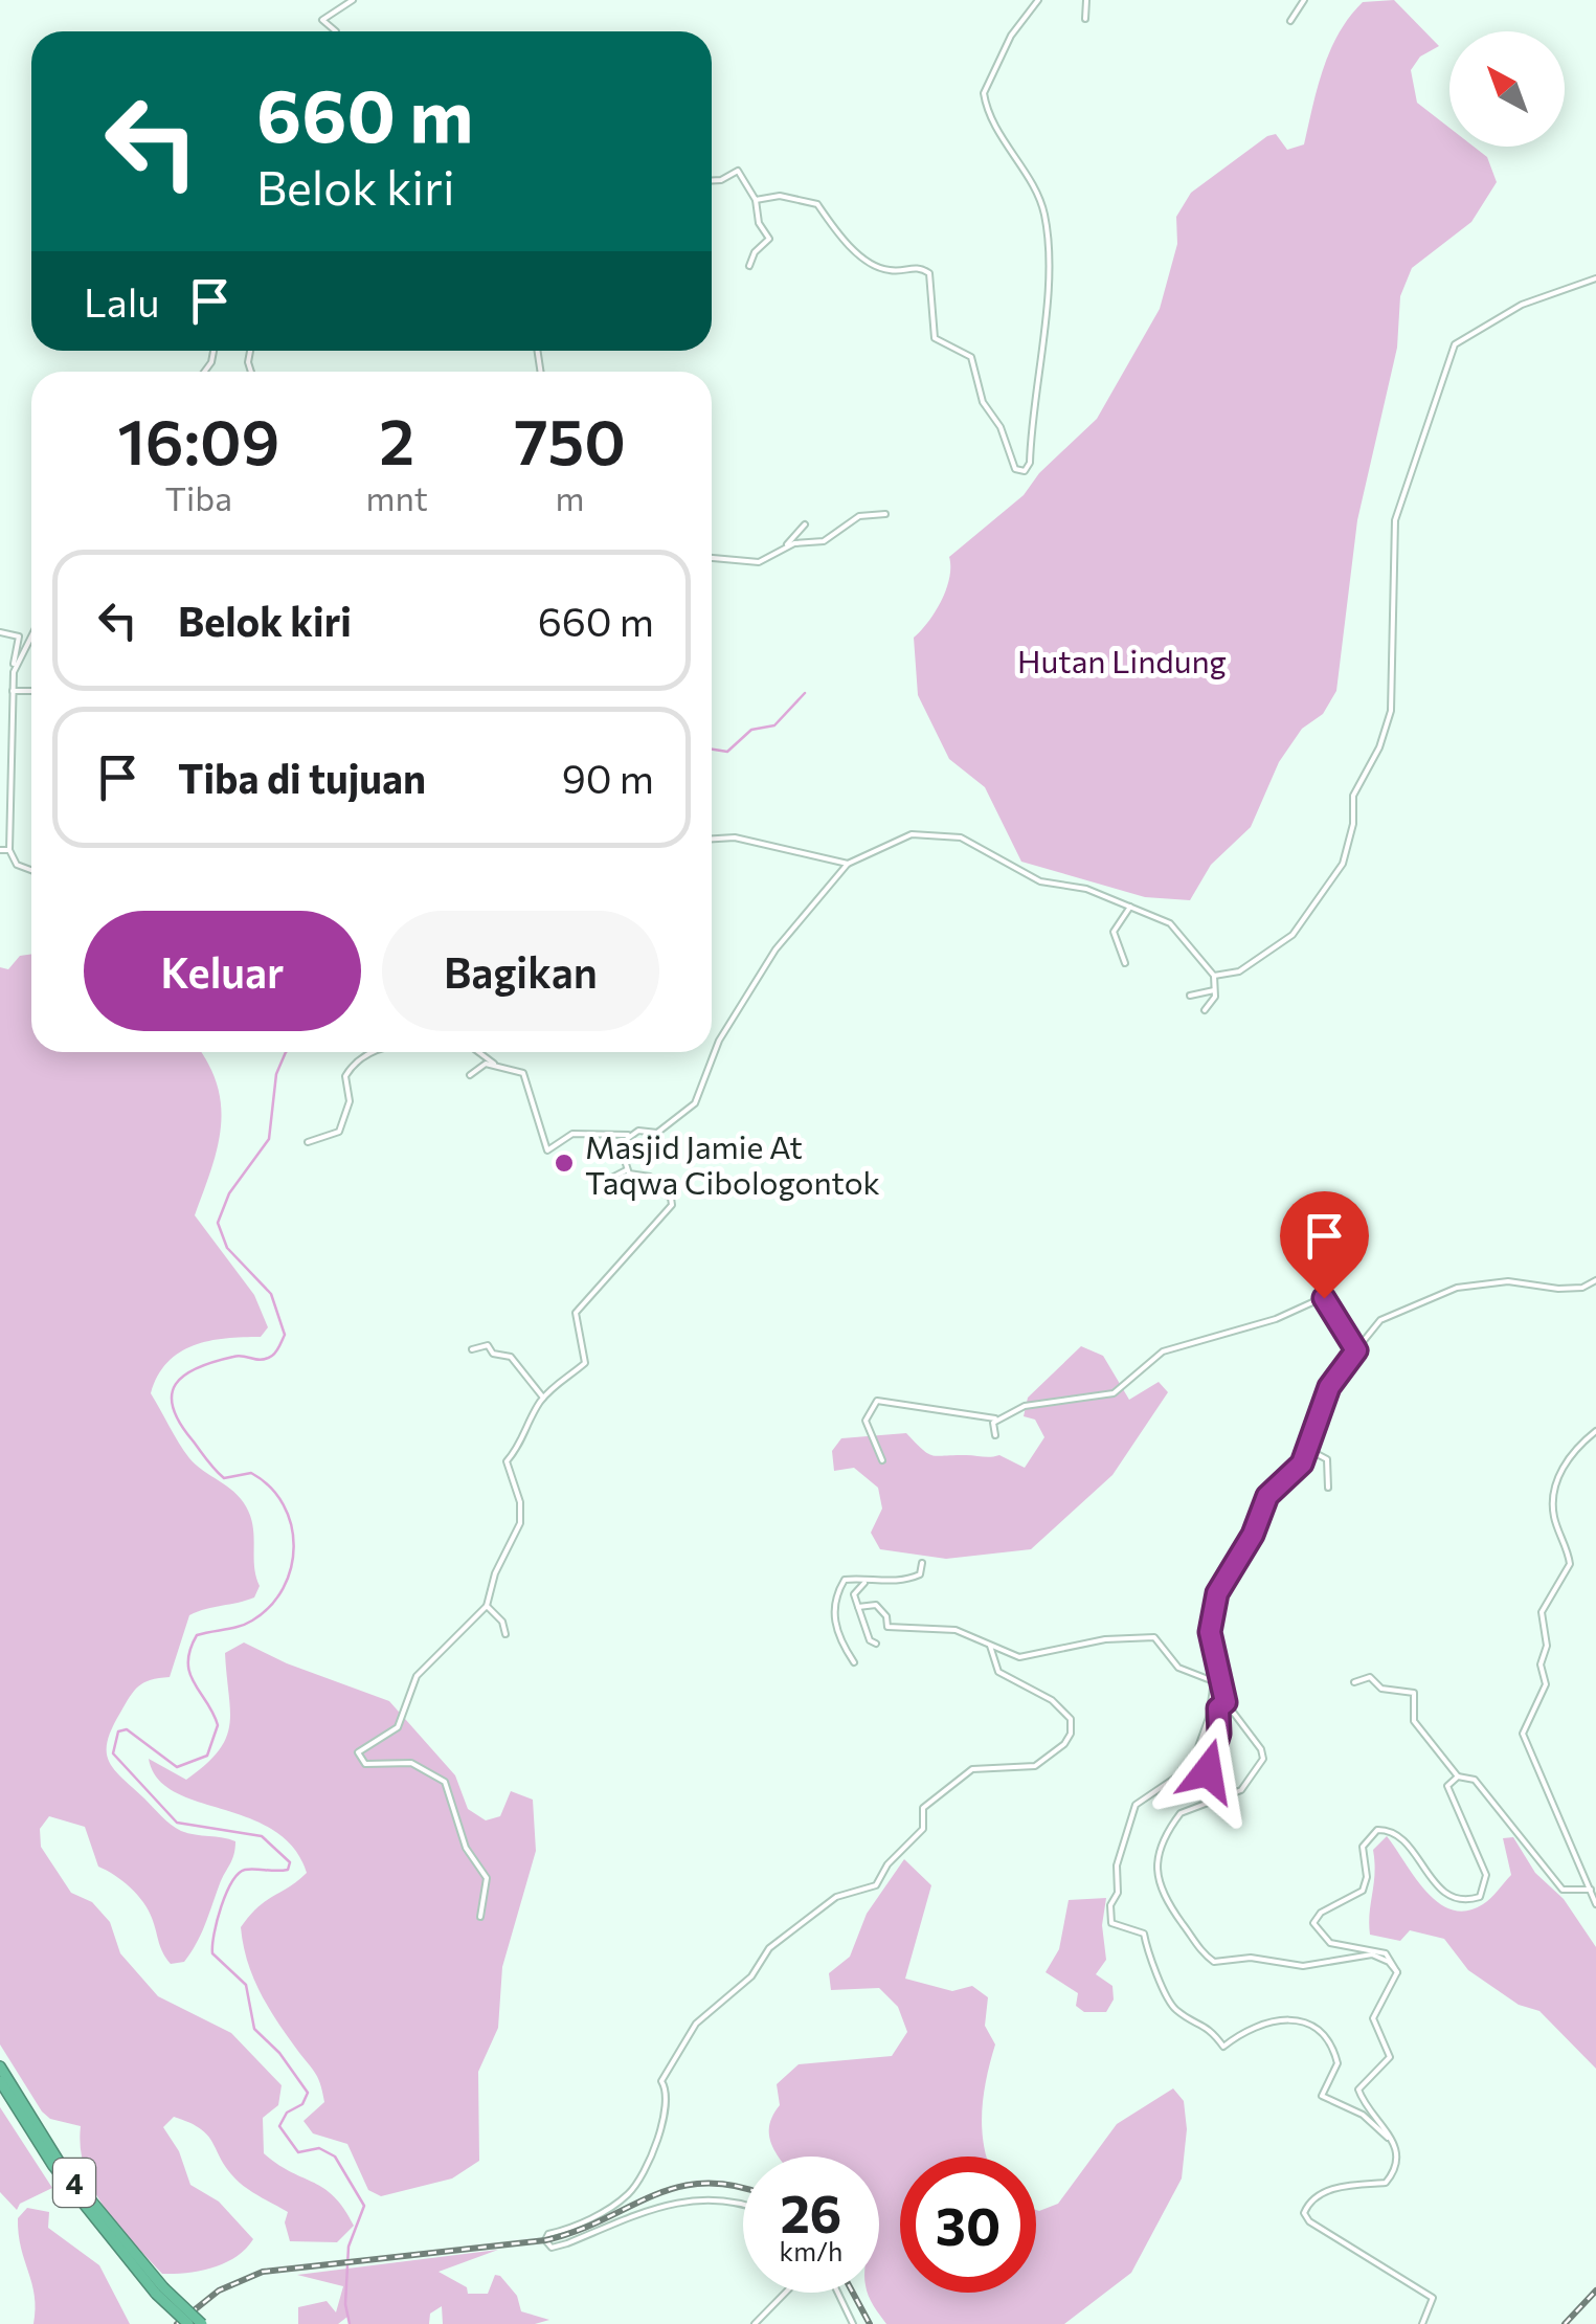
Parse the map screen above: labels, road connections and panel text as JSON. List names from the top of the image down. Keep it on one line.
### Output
{"streets":{"highway":["4"]},"parks":["Hutan Lindung"],"places":["Masjid Jamie At Taqwa Cibologontok"],"north":"top left","page":{"turn":["660 m","Belok kiri"],"then":"Lalu","eta":["16:09","Tiba","2","mnt","750","m"],"list":[{"name":"Belok kiri","value":"660 m"},{"name":"Tiba di tujuan","value":"90 m"}],"buttons":["Keluar","Bagikan"],"speed":"26 km/h","limit":"30"}}
